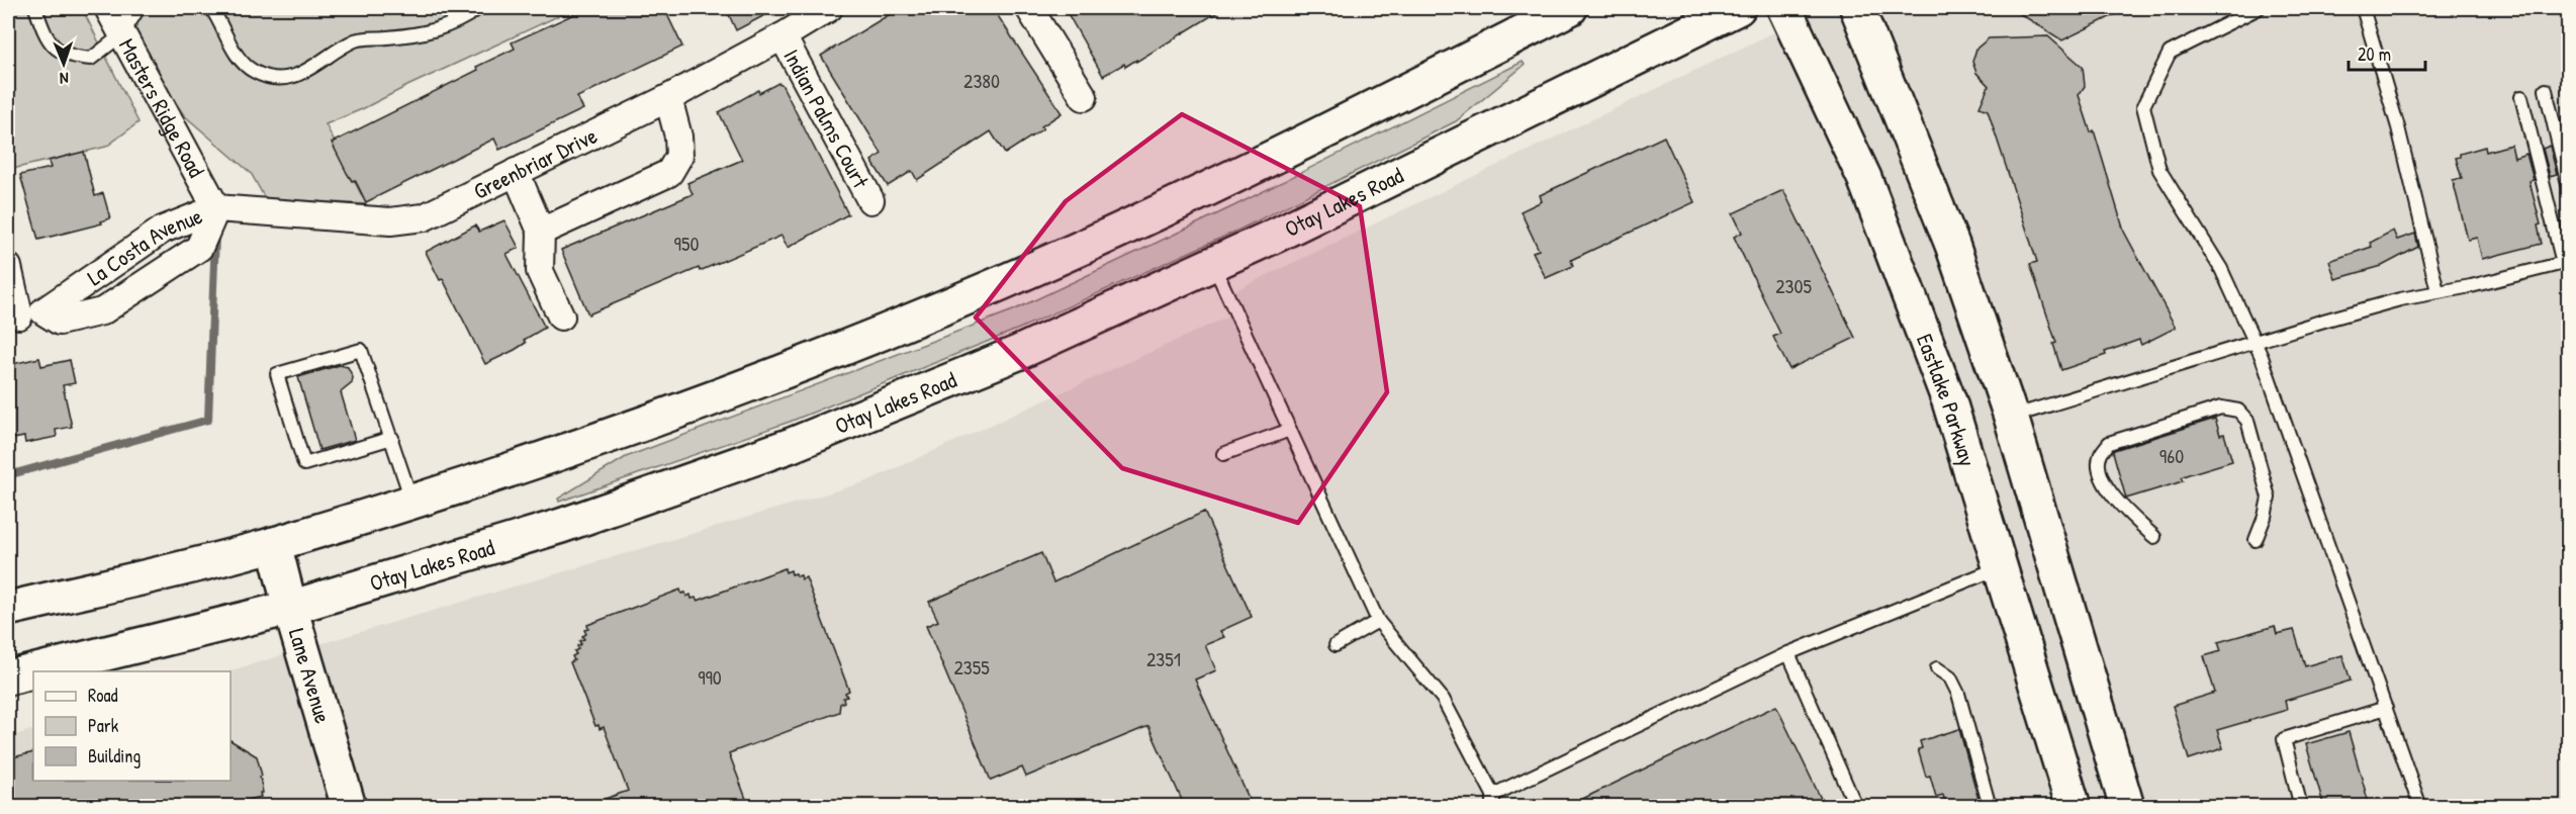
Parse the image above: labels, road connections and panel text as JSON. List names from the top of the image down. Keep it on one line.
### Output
{"streets":{"main road":["Otay Lakes Road","Eastlake Parkway","Lane Avenue"],"street":["Masters Ridge Road","Indian Palms Court","Greenbriar Drive","La Costa Avenue"]},"crossings":[["Masters Ridge Road","Greenbriar Drive"],["Masters Ridge Road","La Costa Avenue"],["Indian Palms Court","Greenbriar Drive"],["Greenbriar Drive","La Costa Avenue"],["Otay Lakes Road","Lane Avenue"]],"house_numbers":["2380","950","2305","960","2351","2355","990"],"legend":["Road","Park","Building"],"scale_bar":"20 m","north":"bottom"}
